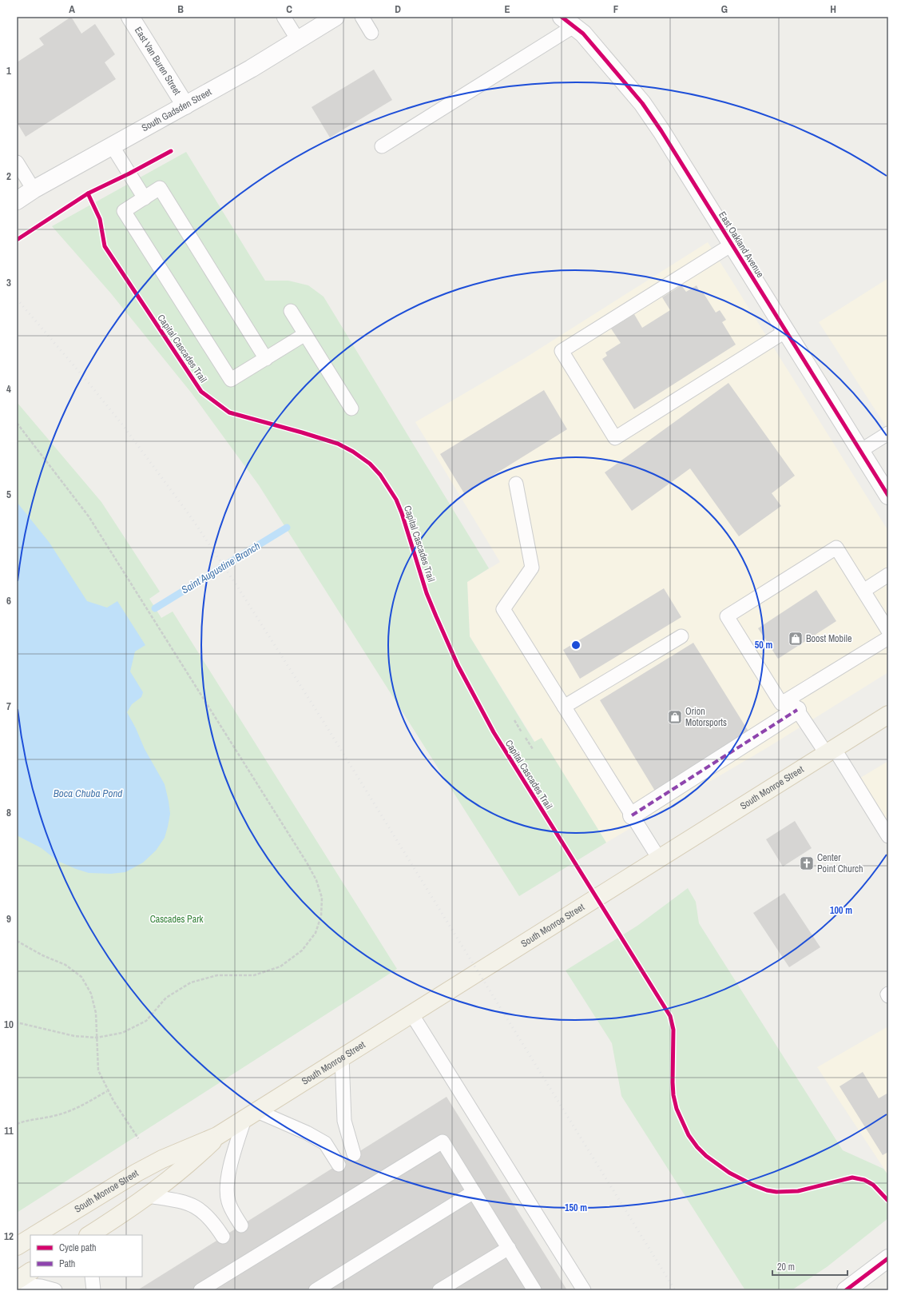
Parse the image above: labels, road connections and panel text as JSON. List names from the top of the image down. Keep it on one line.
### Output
{"streets":{"main road":["South Monroe Street"],"street":["East Van Buren Street","South Gadsden Street","East Oakland Avenue"],"cycle path":["Capital Cascades Trail"]},"crossings":[["East Van Buren Street","South Gadsden Street"]],"water":["Saint Augustine Branch","Boca Chuba Pond"],"parks":["Cascades Park"],"places":{"shop":["Boost Mobile","Orion Motorsports"],"church":["Center Point Church"]},"legend":["Cycle path","Path"],"scale_bar":"20 m","grid":{"columns":["A","B","C","D","E","F","G","H"],"rows":["1","2","3","4","5","6","7","8","9","10","11","12"]},"rings":["50 m","100 m","150 m"]}
